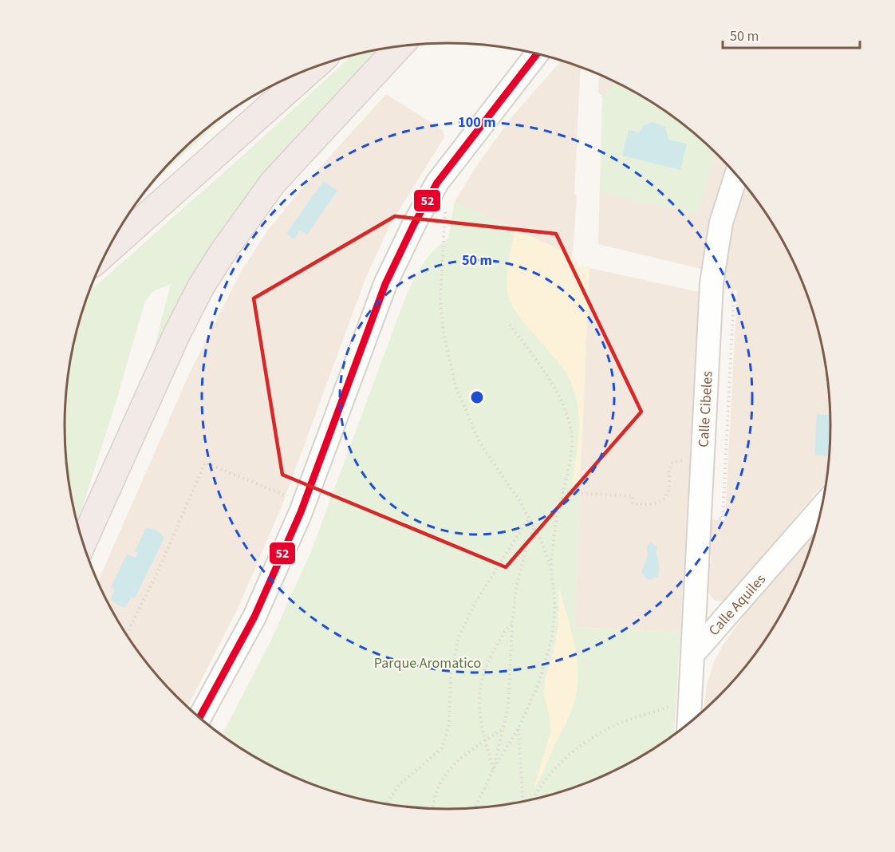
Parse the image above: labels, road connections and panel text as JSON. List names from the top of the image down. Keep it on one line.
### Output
{"streets":{"street":["Calle Cibeles","Calle Aquiles"]},"crossings":[["Calle Cibeles","Calle Aquiles"]],"parks":["Parque Aromatico"],"lines":["transit line 52"],"scale_bar":"50 m","rings":["100 m","50 m"]}
